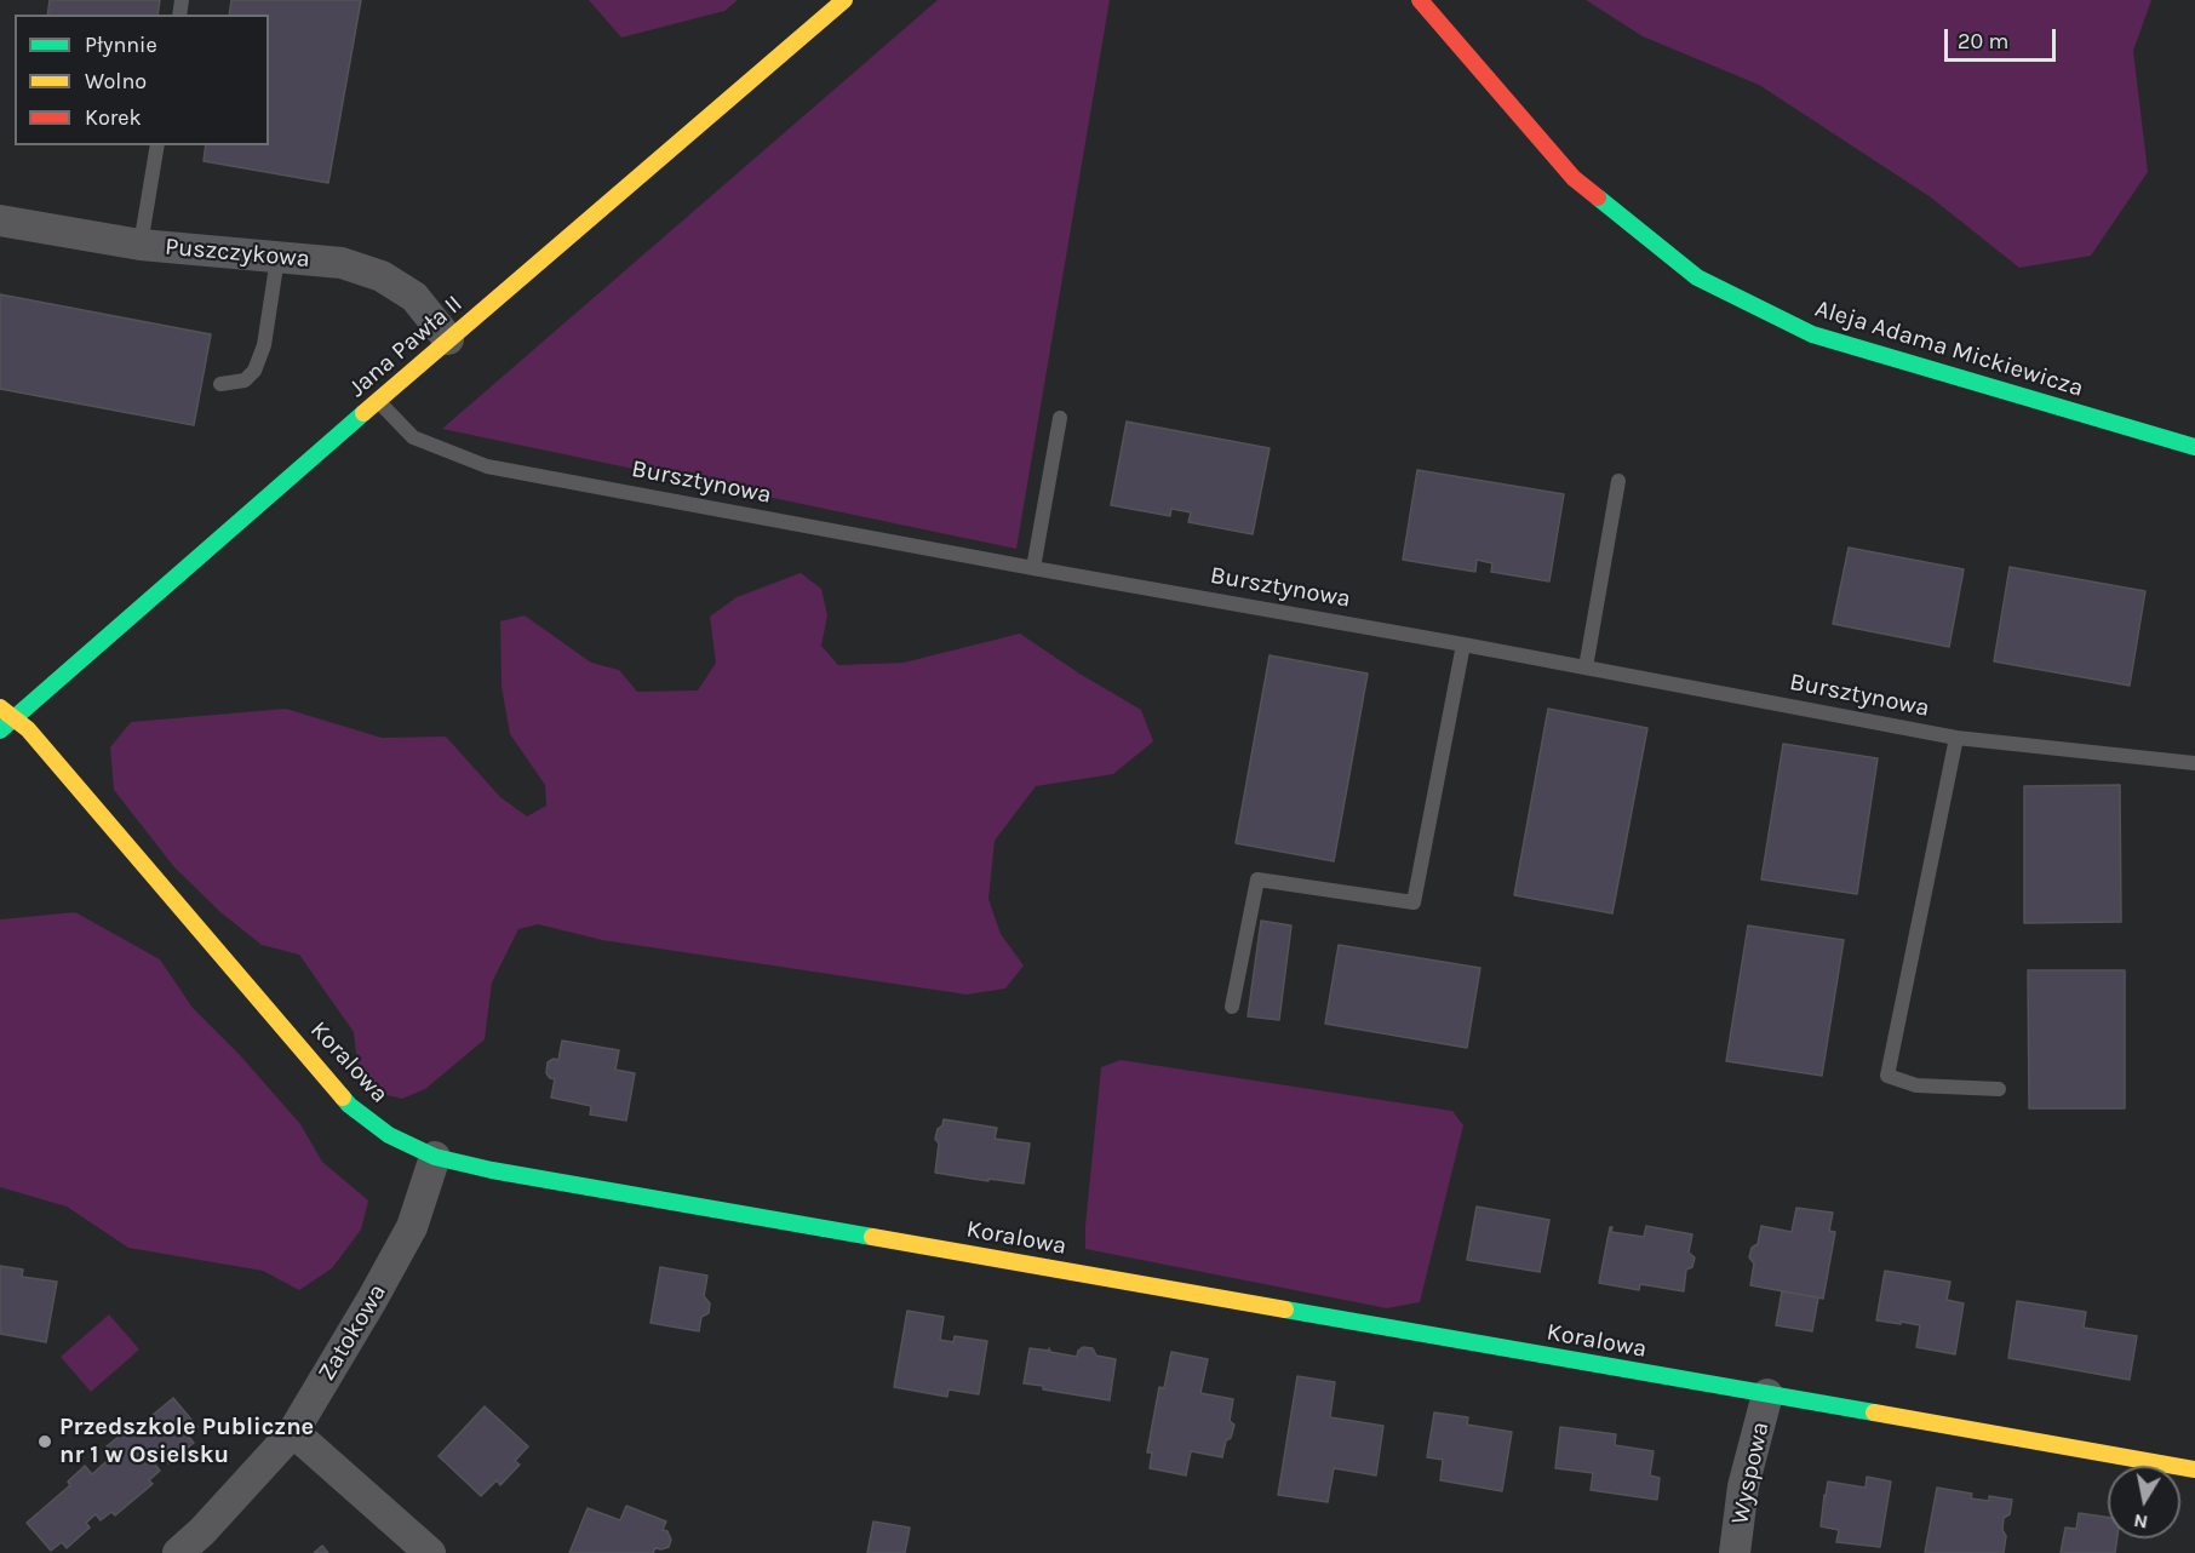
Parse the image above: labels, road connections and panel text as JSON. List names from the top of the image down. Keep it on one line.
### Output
{"streets":{"street":["Puszczykowa","Jana Pawła II","Aleja Adama Mickiewicza","Koralowa","Zatokowa","Wyspowa"],"lane":["Bursztynowa"]},"crossings":[["Puszczykowa","Jana Pawła II"],["Jana Pawła II","Bursztynowa"],["Jana Pawła II","Koralowa"],["Koralowa","Zatokowa"],["Koralowa","Wyspowa"]],"places":["Przedszkole Publiczne nr 1 w Osielsku"],"legend":["Płynnie","Wolno","Korek"],"scale_bar":"20 m","north":"bottom"}
